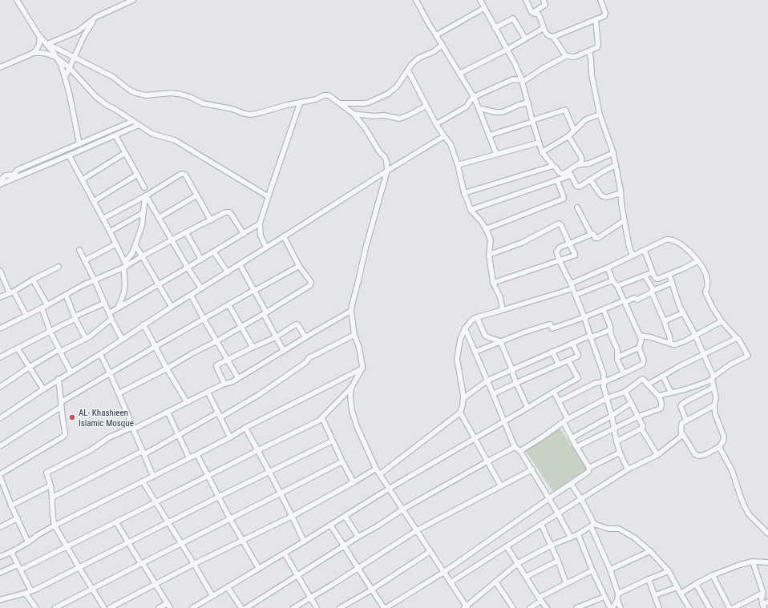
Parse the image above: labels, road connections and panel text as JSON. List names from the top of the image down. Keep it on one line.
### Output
{"places":["AL- Khashieen Islamic Mosque"]}
